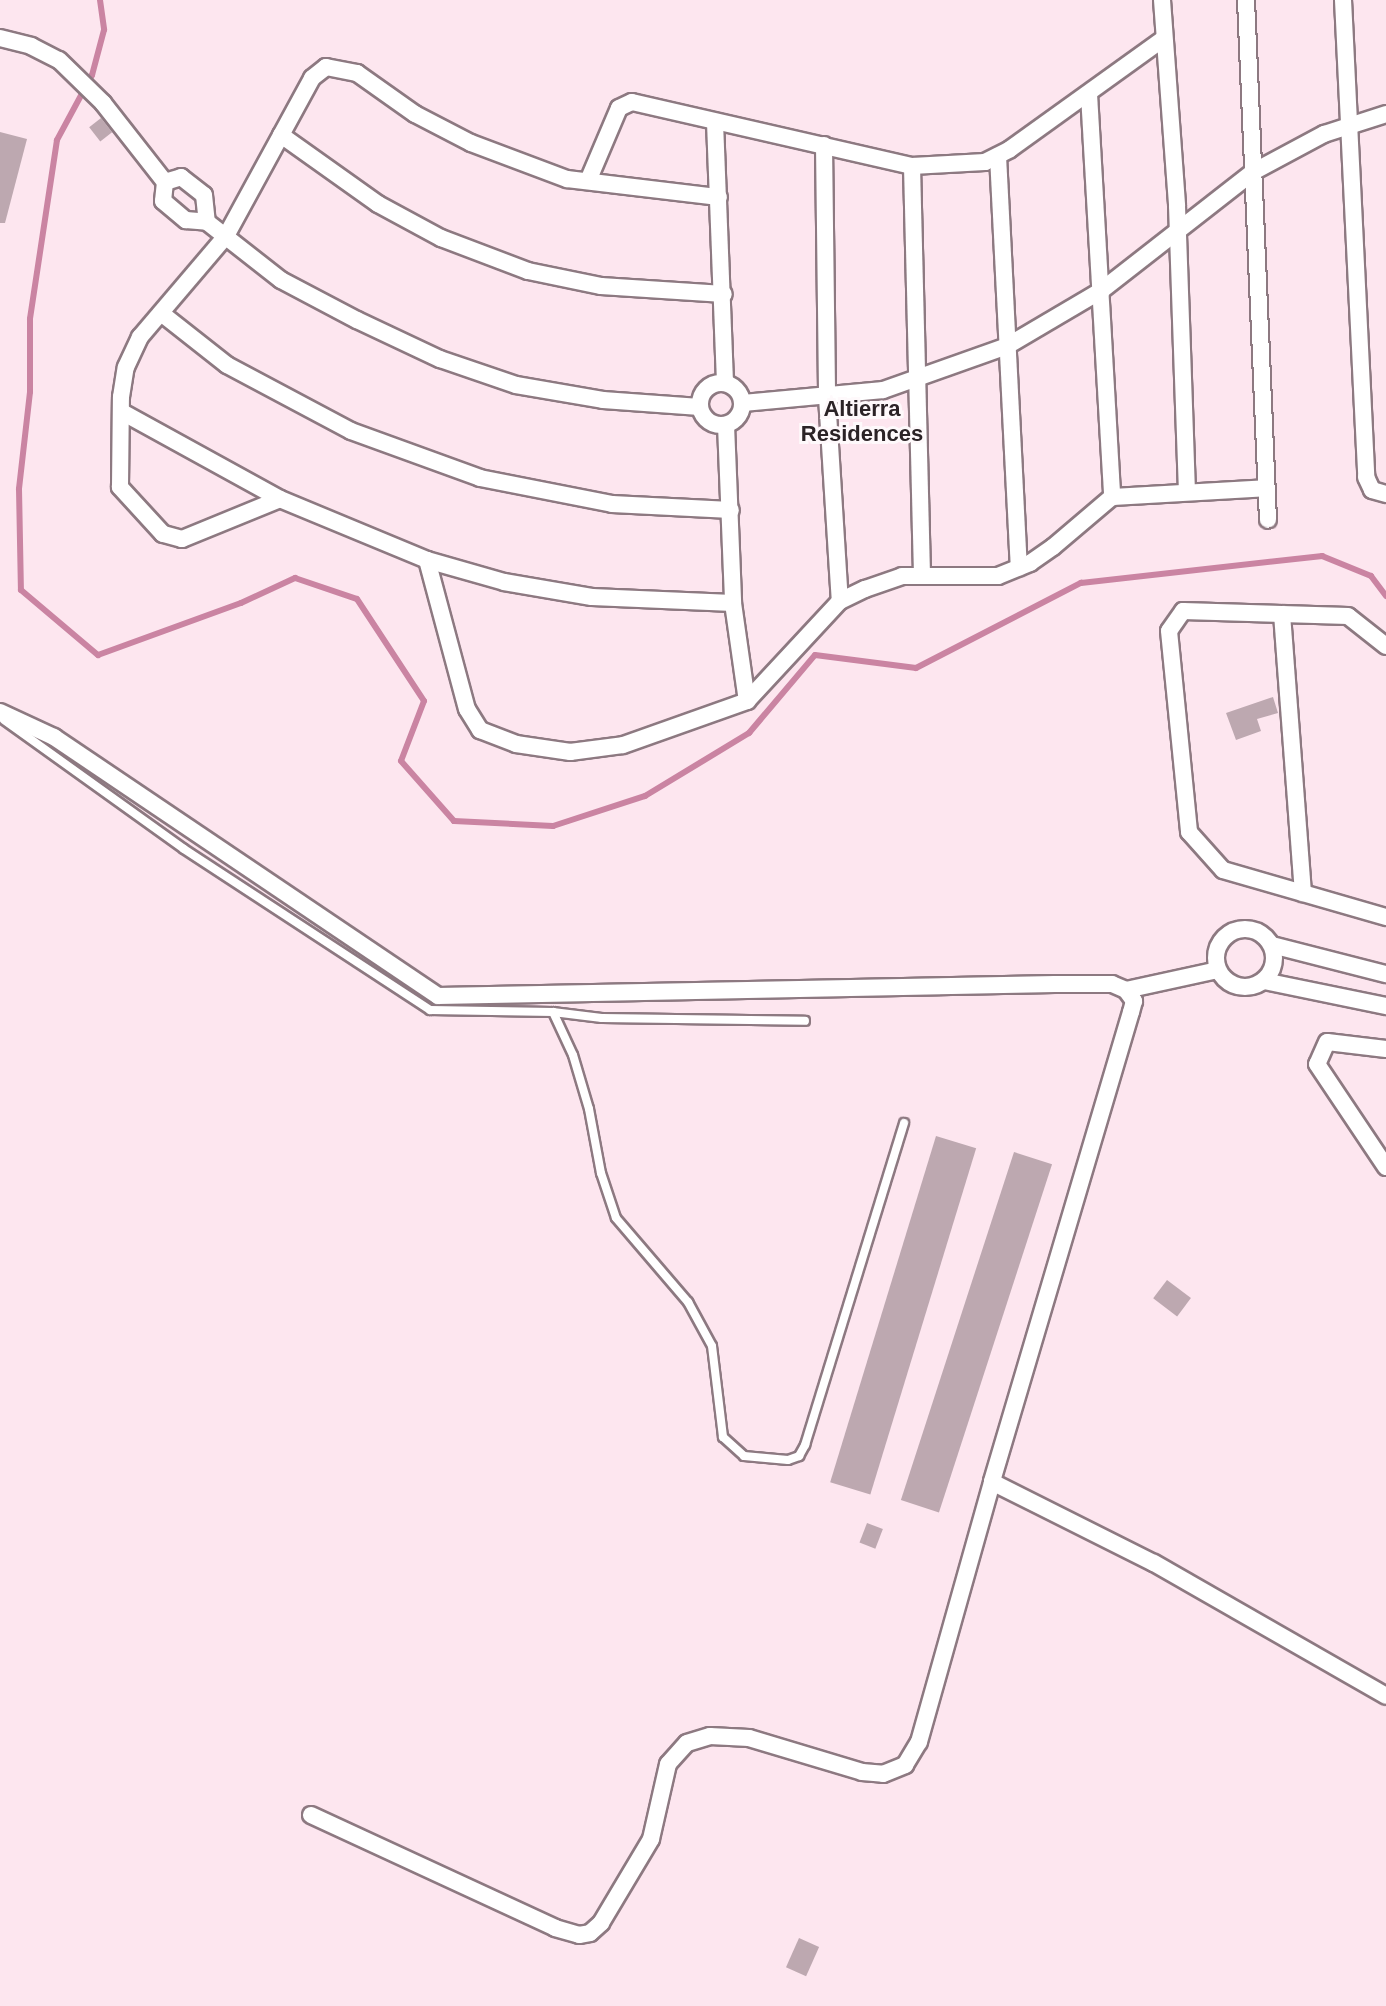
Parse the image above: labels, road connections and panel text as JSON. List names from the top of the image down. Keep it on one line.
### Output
{"districts":["Altierra Residences"]}
